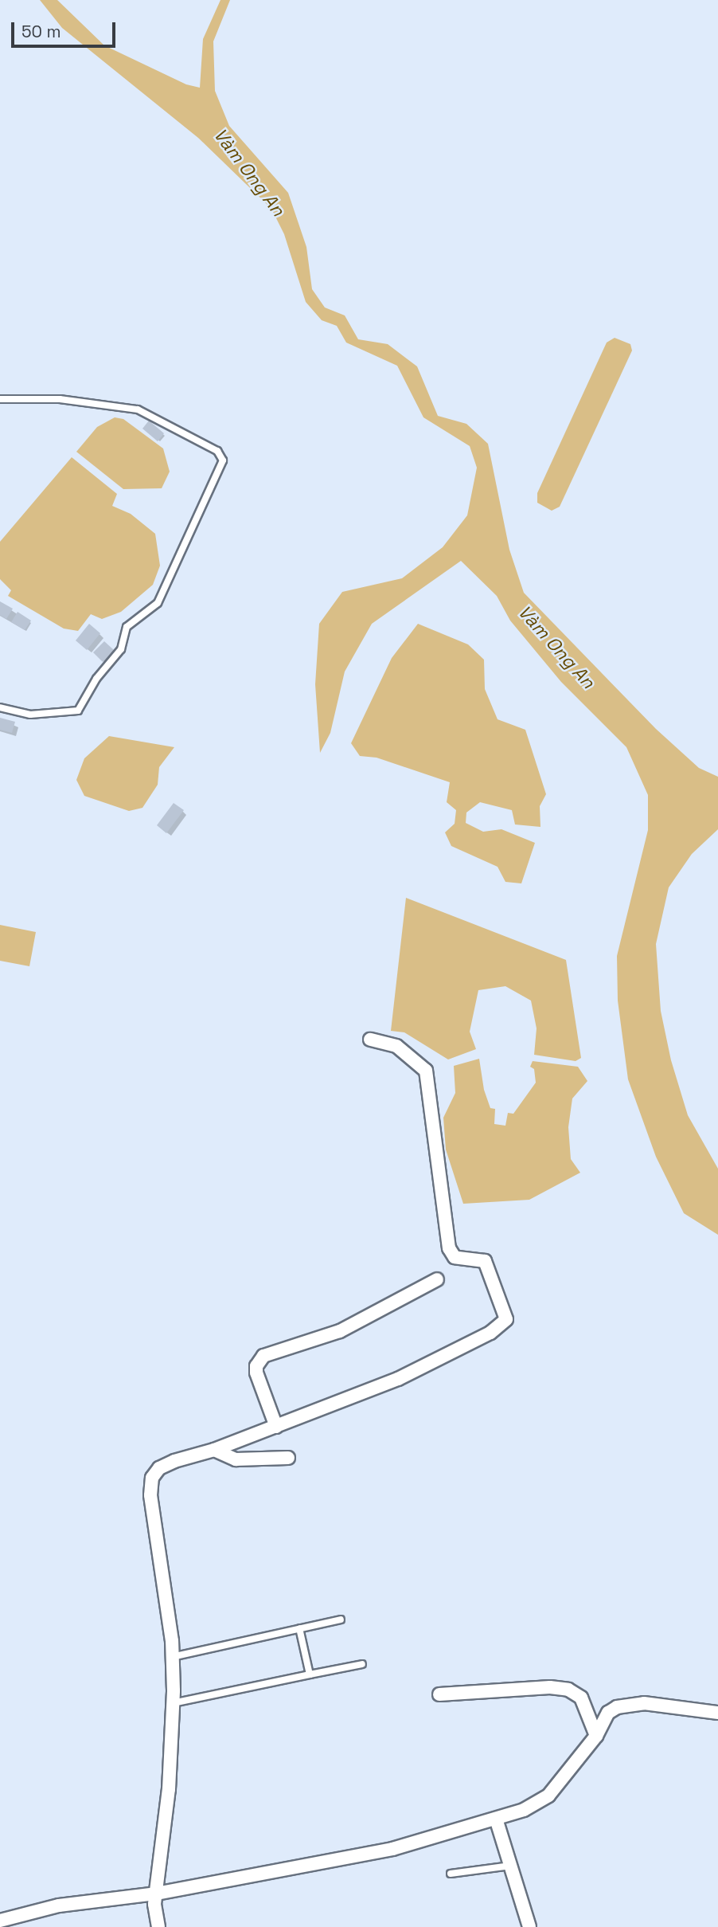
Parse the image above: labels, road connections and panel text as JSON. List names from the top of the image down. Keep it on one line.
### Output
{"water":["Vàm Ong An"],"scale_bar":"50 m"}
